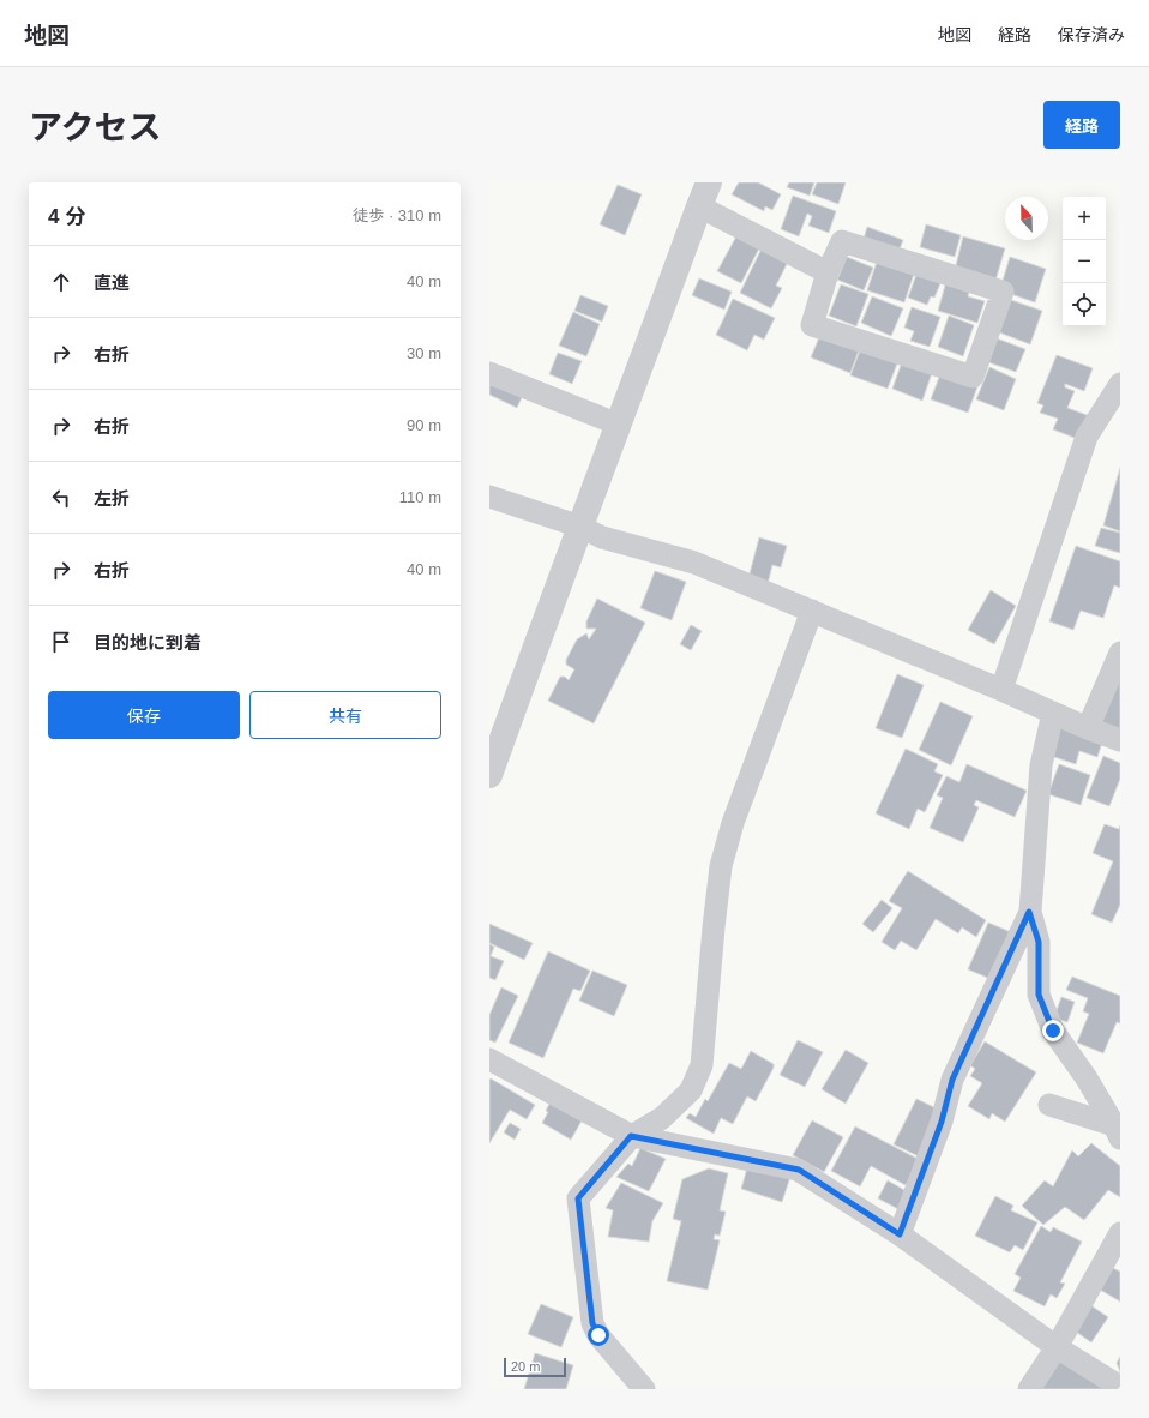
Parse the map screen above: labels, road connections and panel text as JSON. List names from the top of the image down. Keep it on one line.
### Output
{"scale_bar":"20 m","north":"top","page":{"header":"地図","nav":["地図","経路","保存済み"],"title":"アクセス","buttons":["経路",["保存","共有"]],"heading":["4 分","徒歩 · 310 m"],"map_buttons":["+","−"],"list":[["直進","40 m"],["右折","30 m"],["右折","90 m"],["左折","110 m"],["右折","40 m"],"目的地に到着"],"scale":"20 m"}}
